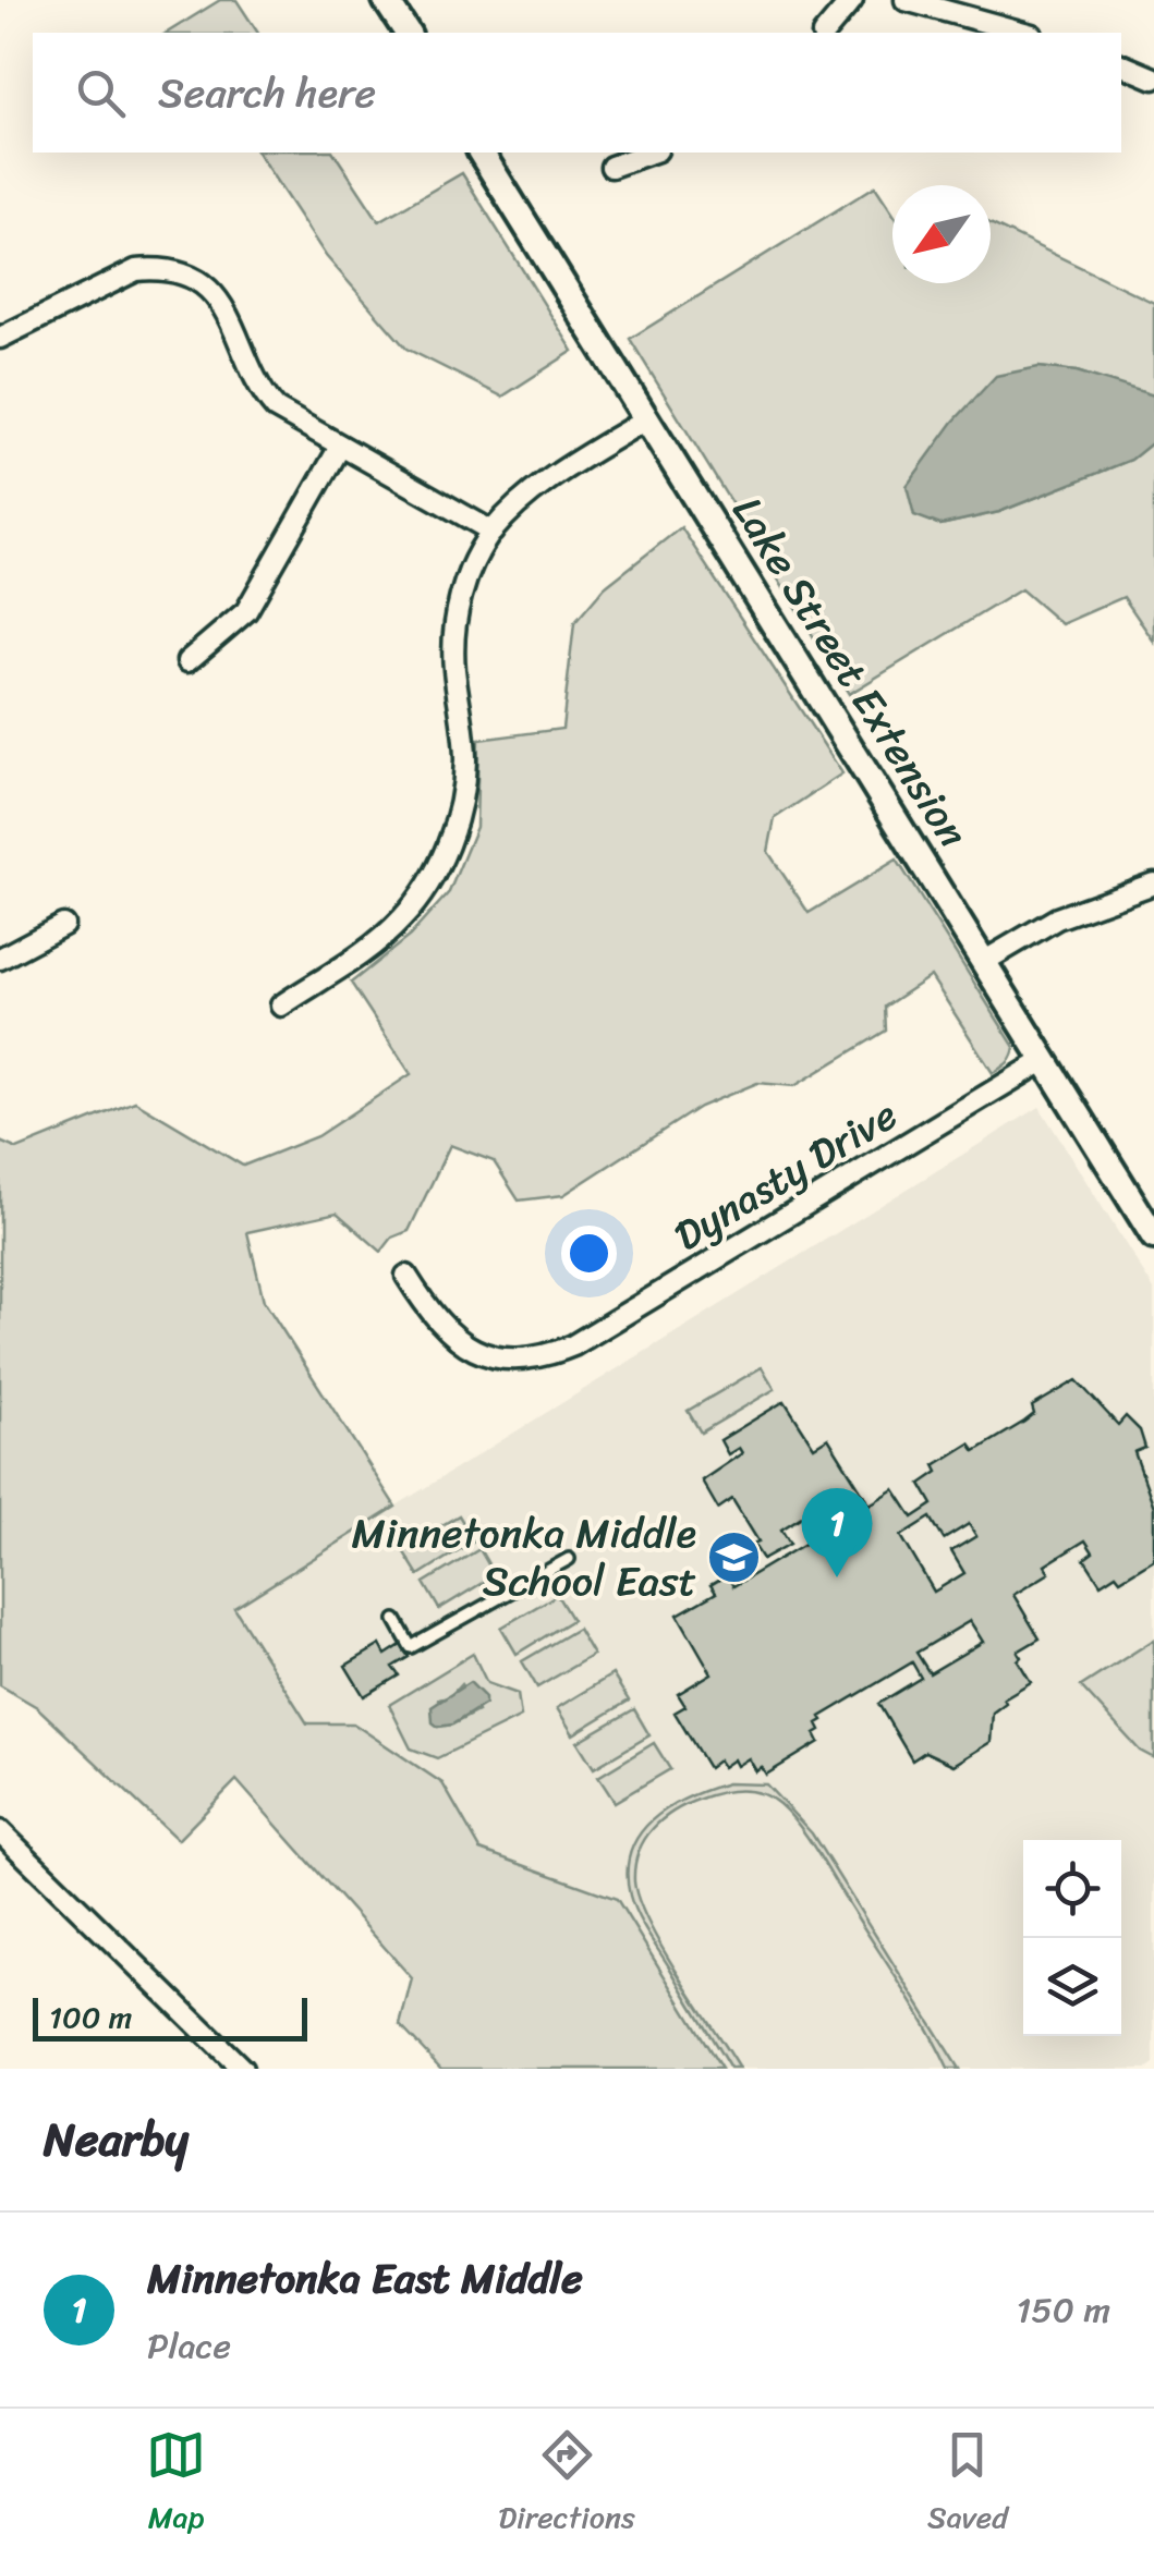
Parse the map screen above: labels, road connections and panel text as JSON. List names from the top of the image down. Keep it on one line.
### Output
{"streets":{"street":["Lake Street Extension","Dynasty Drive"]},"crossings":[["Lake Street Extension","Dynasty Drive"]],"places":{"school or university":["Minnetonka Middle School East"]},"scale_bar":"100 m","north":"bottom left","page":{"search":"Search here","pins":"1","scale":"100 m","heading":"Nearby","list":[{"mark":"1","name":"Minnetonka East Middle","note":"Place","value":"150 m"}],"nav":["Map","Directions","Saved"]}}
